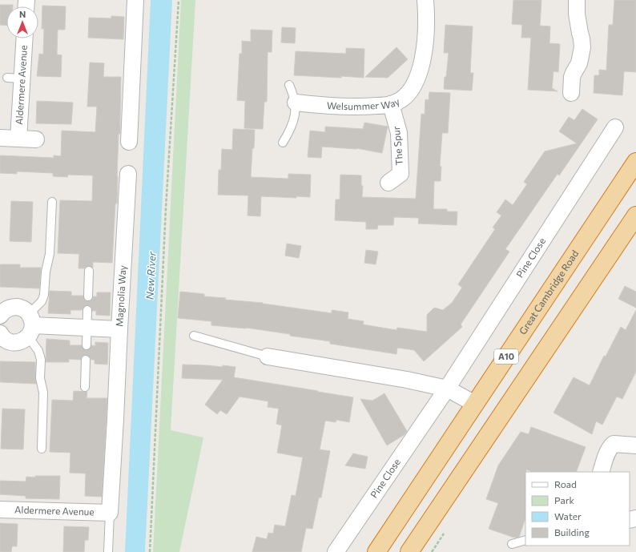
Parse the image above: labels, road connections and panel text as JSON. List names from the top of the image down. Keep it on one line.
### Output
{"streets":{"highway":["Great Cambridge Road","A10"],"street":["Aldermere Avenue","Welsummer Way","The Spur","Pine Close","Magnolia Way"]},"crossings":[["Aldermere Avenue","Magnolia Way"],["Welsummer Way","The Spur"]],"water":["New River"],"legend":["Road","Park","Water","Building"],"north":"top"}
